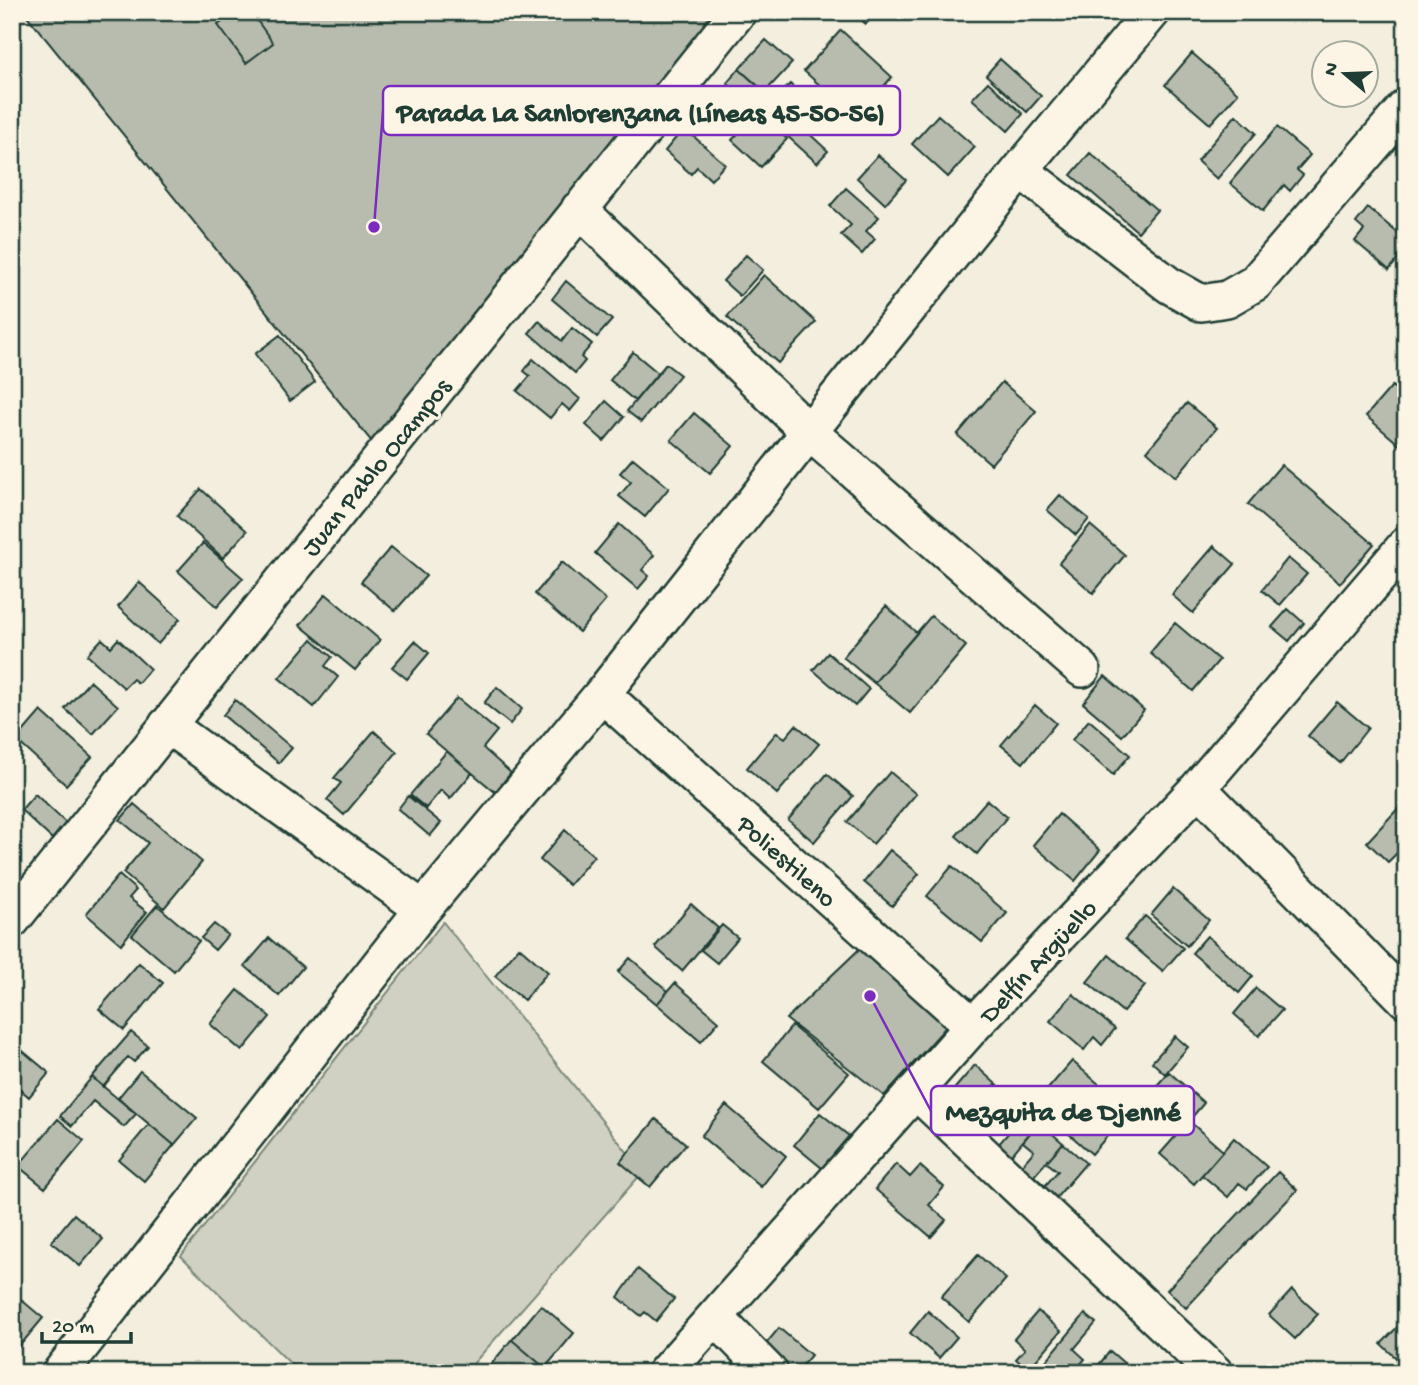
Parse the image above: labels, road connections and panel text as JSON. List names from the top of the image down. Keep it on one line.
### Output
{"streets":{"street":["Juan Pablo Ocampos","Poliestileno","Delfín Argüello"]},"crossings":[["Poliestileno","Delfín Argüello"]],"places":["Parada La Sanlorenzana (Líneas 45-50-56)","Mezquita de Djenné"],"scale_bar":"20 m","north":"left"}
